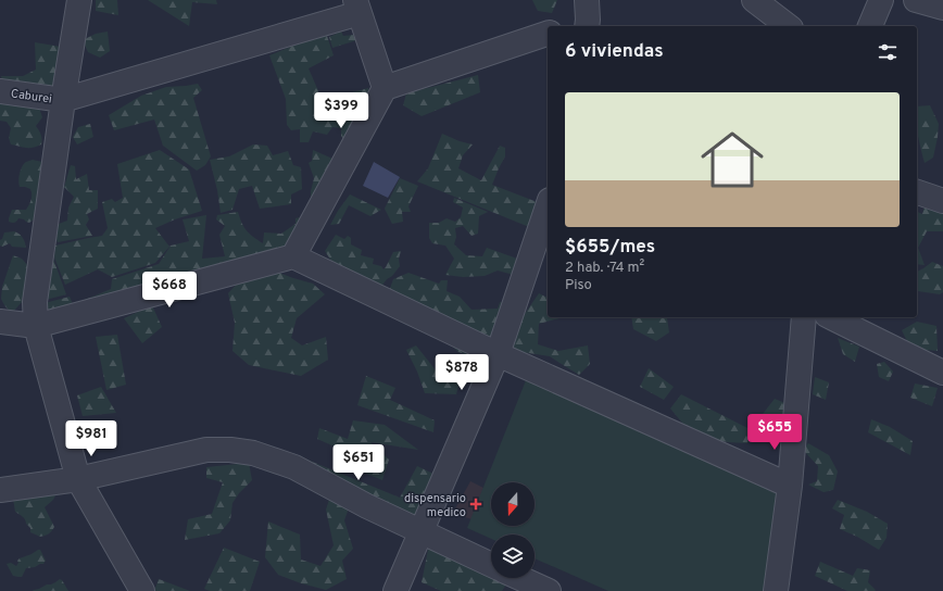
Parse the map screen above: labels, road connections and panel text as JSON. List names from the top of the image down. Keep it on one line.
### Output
{"streets":{"street":["Caburei"]},"places":{"health":["dispensario medico"]},"north":"bottom","page":{"heading":"6 viviendas","list":[{"name":"$655/mes","note":"2 hab. · 74 m² · Piso"}],"price":["$399","$668","$878","$655","$981","$651"]}}
